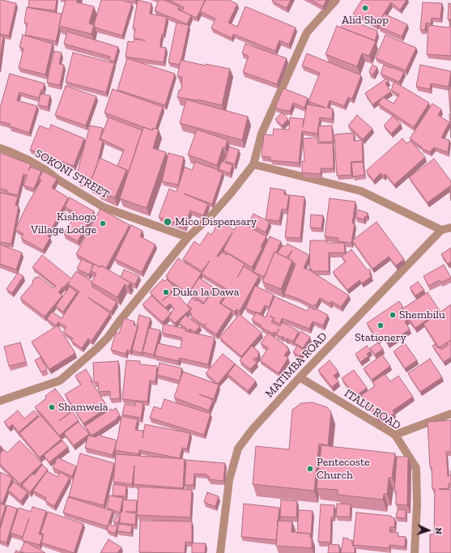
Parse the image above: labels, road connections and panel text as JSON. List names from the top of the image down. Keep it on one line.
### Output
{"streets":{"street":["SOKONI STREET","MATIMBA ROAD","ITALU ROAD"]},"crossings":[["MATIMBA ROAD","ITALU ROAD"]],"places":["Alid Shop","Mico Dispensary","Kishogo Village Lodge","Duka la Dawa","Shembilu","Stationery","Shamwela","Pentecoste Church"],"north":"right"}
